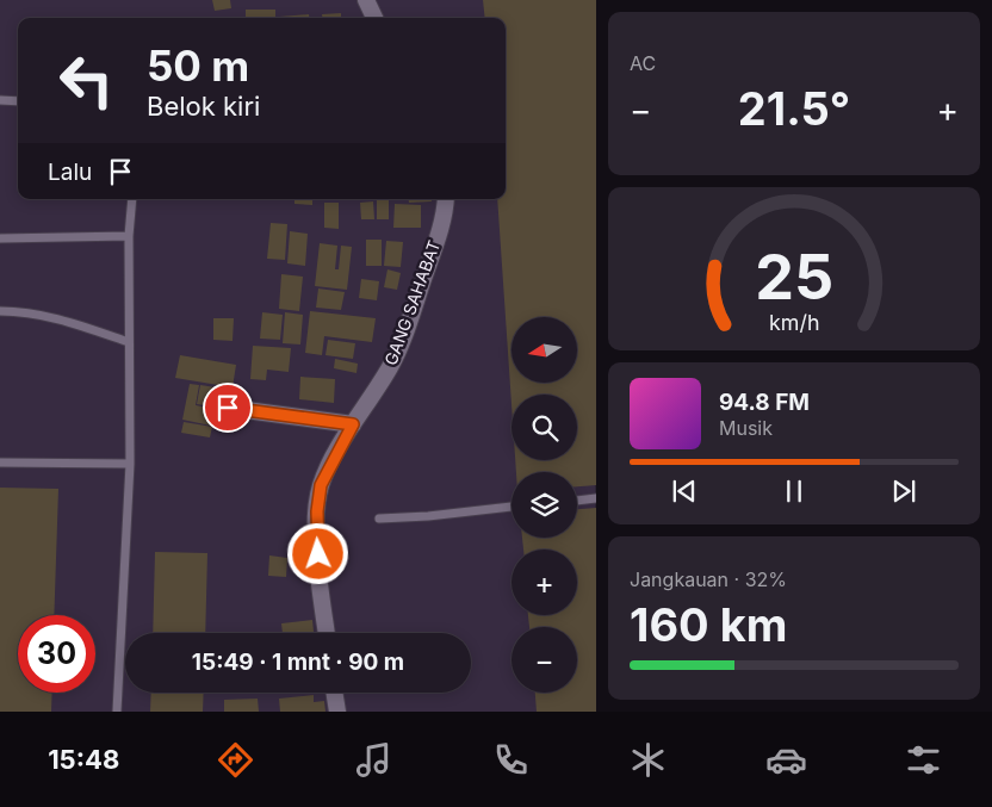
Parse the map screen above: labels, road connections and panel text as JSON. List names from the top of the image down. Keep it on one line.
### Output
{"streets":{"street":["GANG SAHABAT"]},"north":"left","page":{"tile":["AC",["Jangkauan · 32%","160 km"]],"turn":["50 m","Belok kiri"],"heat":["−","21.5°","+"],"then":"Lalu","map_buttons":["+","−"],"song":["94.8 FM","Musik"],"limit":"30","trip":"15:49 · 1 mnt · 90 m","tabs":"15:48","gauge":["25","km/h"]}}
